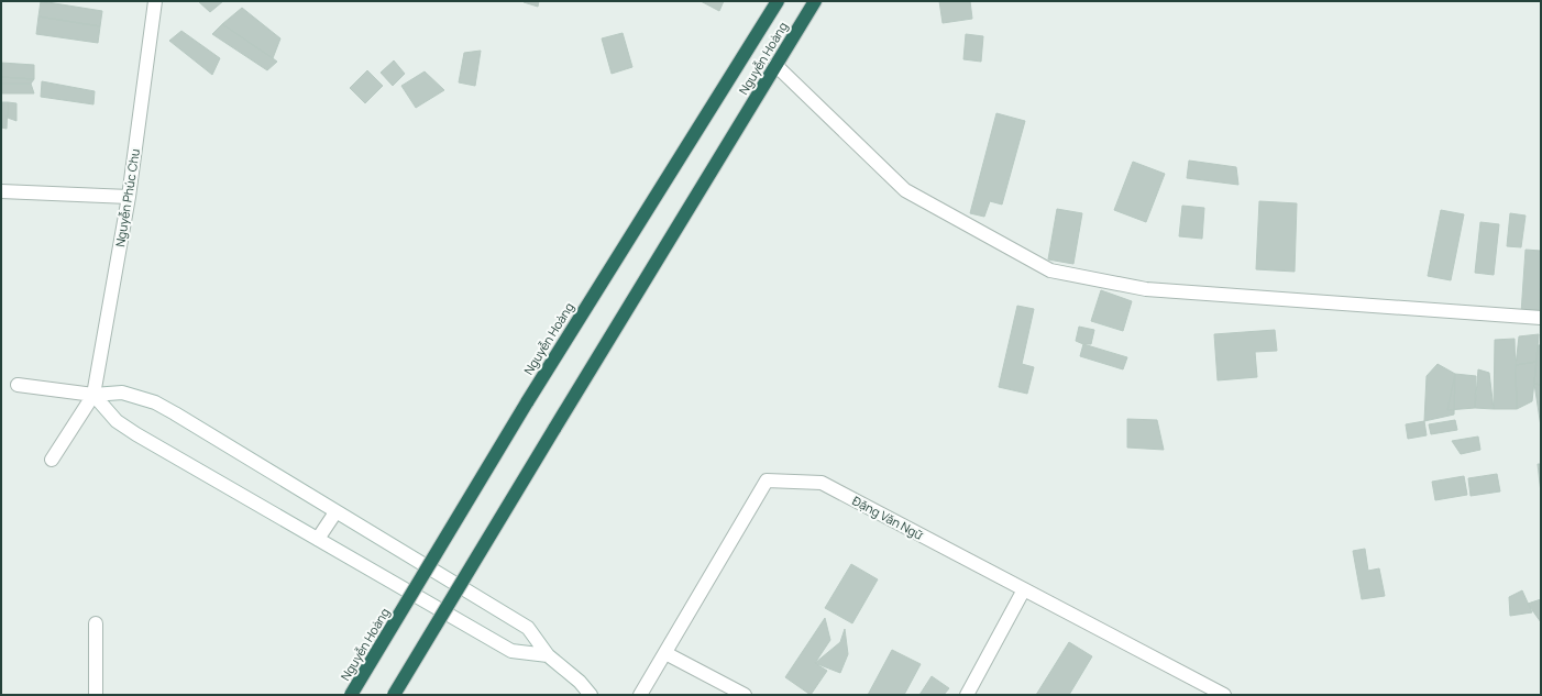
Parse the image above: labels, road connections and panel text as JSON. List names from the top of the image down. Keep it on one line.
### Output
{"streets":{"highway":["Nguyễn Hoàng"],"street":["Nguyễn Phúc Chu","Đặng Văn Ngữ"]}}
